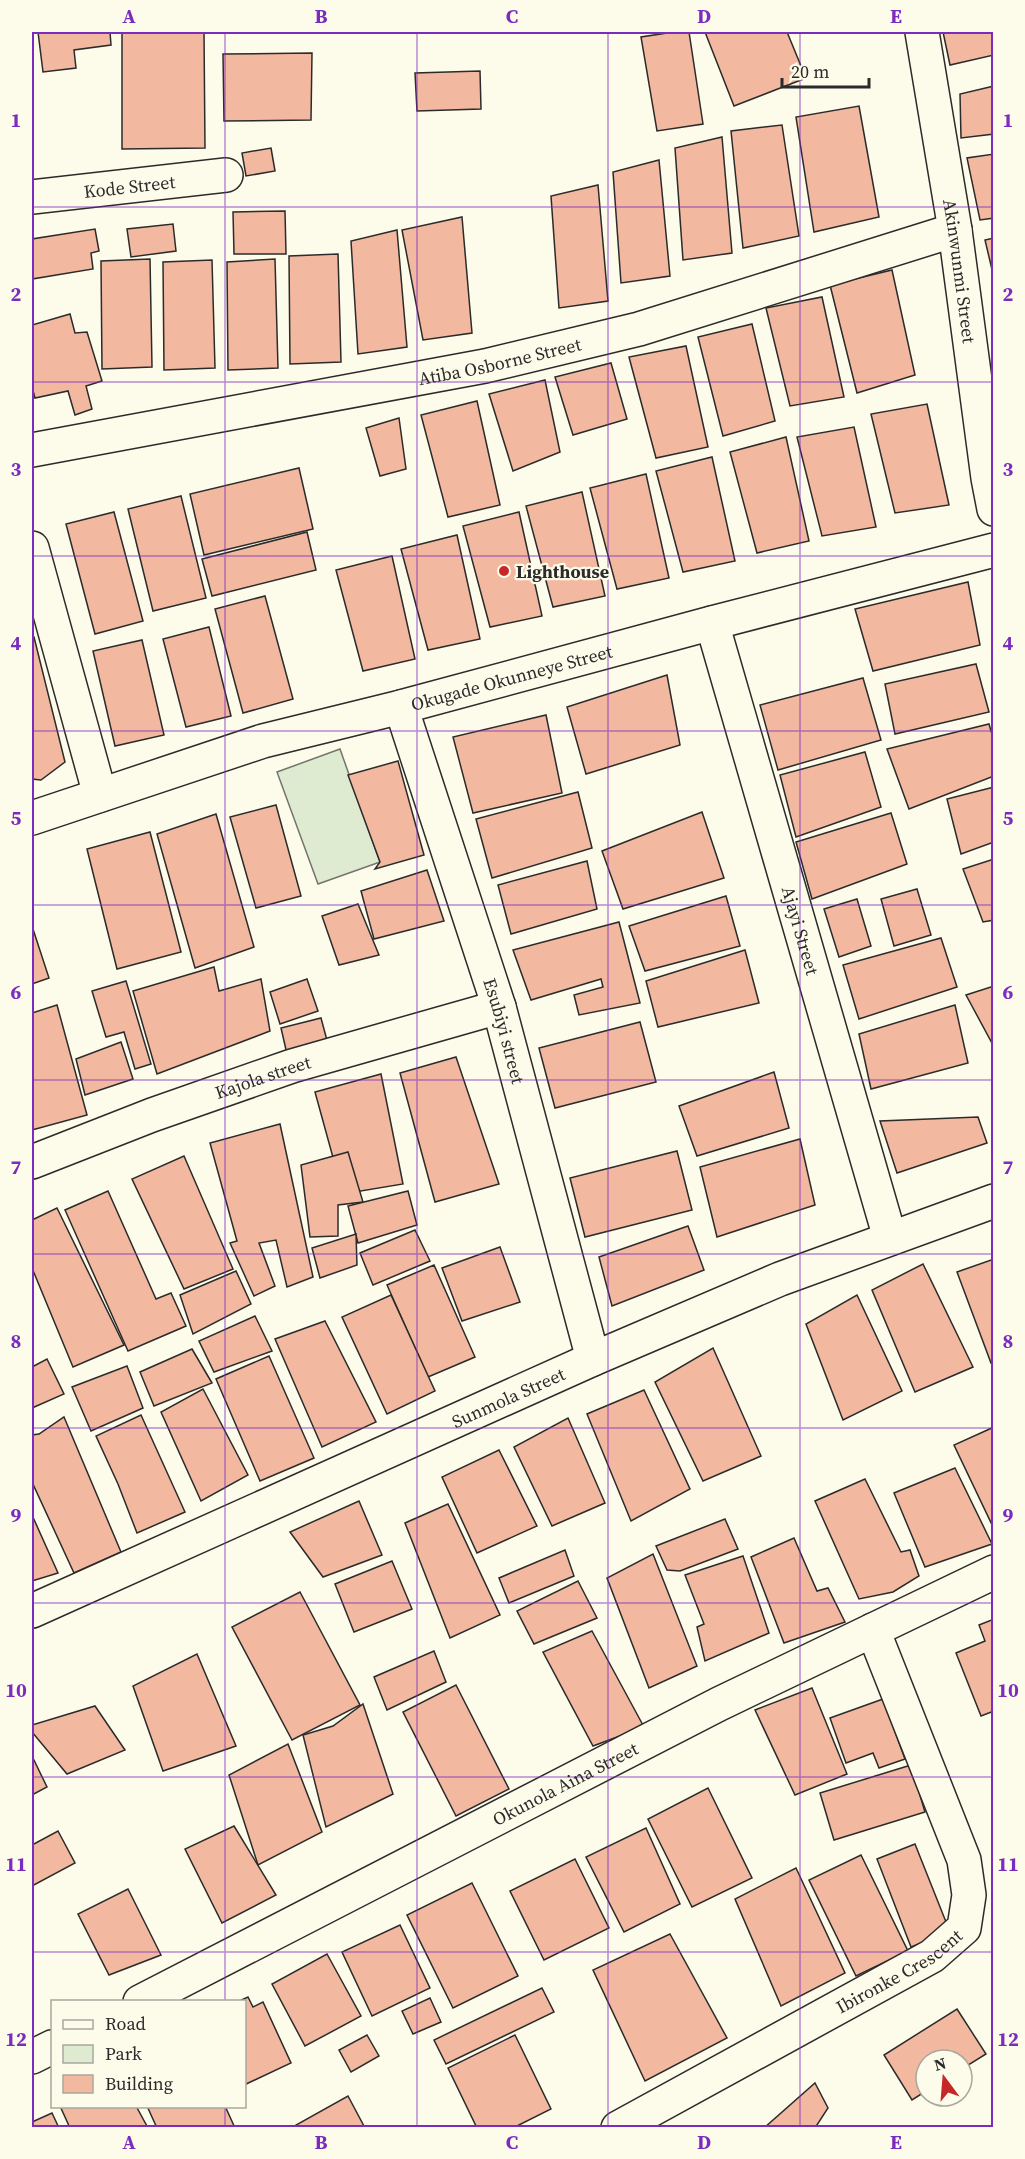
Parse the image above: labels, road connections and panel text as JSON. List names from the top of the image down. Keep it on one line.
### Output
{"streets":{"street":["Kode Street","Akinwunmi Street","Atiba Osborne Street","Okugade Okunneye Street","Ajayi Street","Esubiyi street","Kajola street","Sunmola Street","Okunola Aina Street","Ibironke Crescent"]},"crossings":[["Akinwunmi Street","Atiba Osborne Street"],["Okugade Okunneye Street","Ajayi Street"],["Okugade Okunneye Street","Esubiyi street"],["Ajayi Street","Sunmola Street"],["Esubiyi street","Kajola street"],["Esubiyi street","Sunmola Street"],["Okunola Aina Street","Ibironke Crescent"]],"places":["Lighthouse"],"legend":["Road","Park","Building"],"scale_bar":"20 m","north":"top","grid":{"columns":["A","B","C","D","E"],"rows":["1","2","3","4","5","6","7","8","9","10","11","12"]}}
